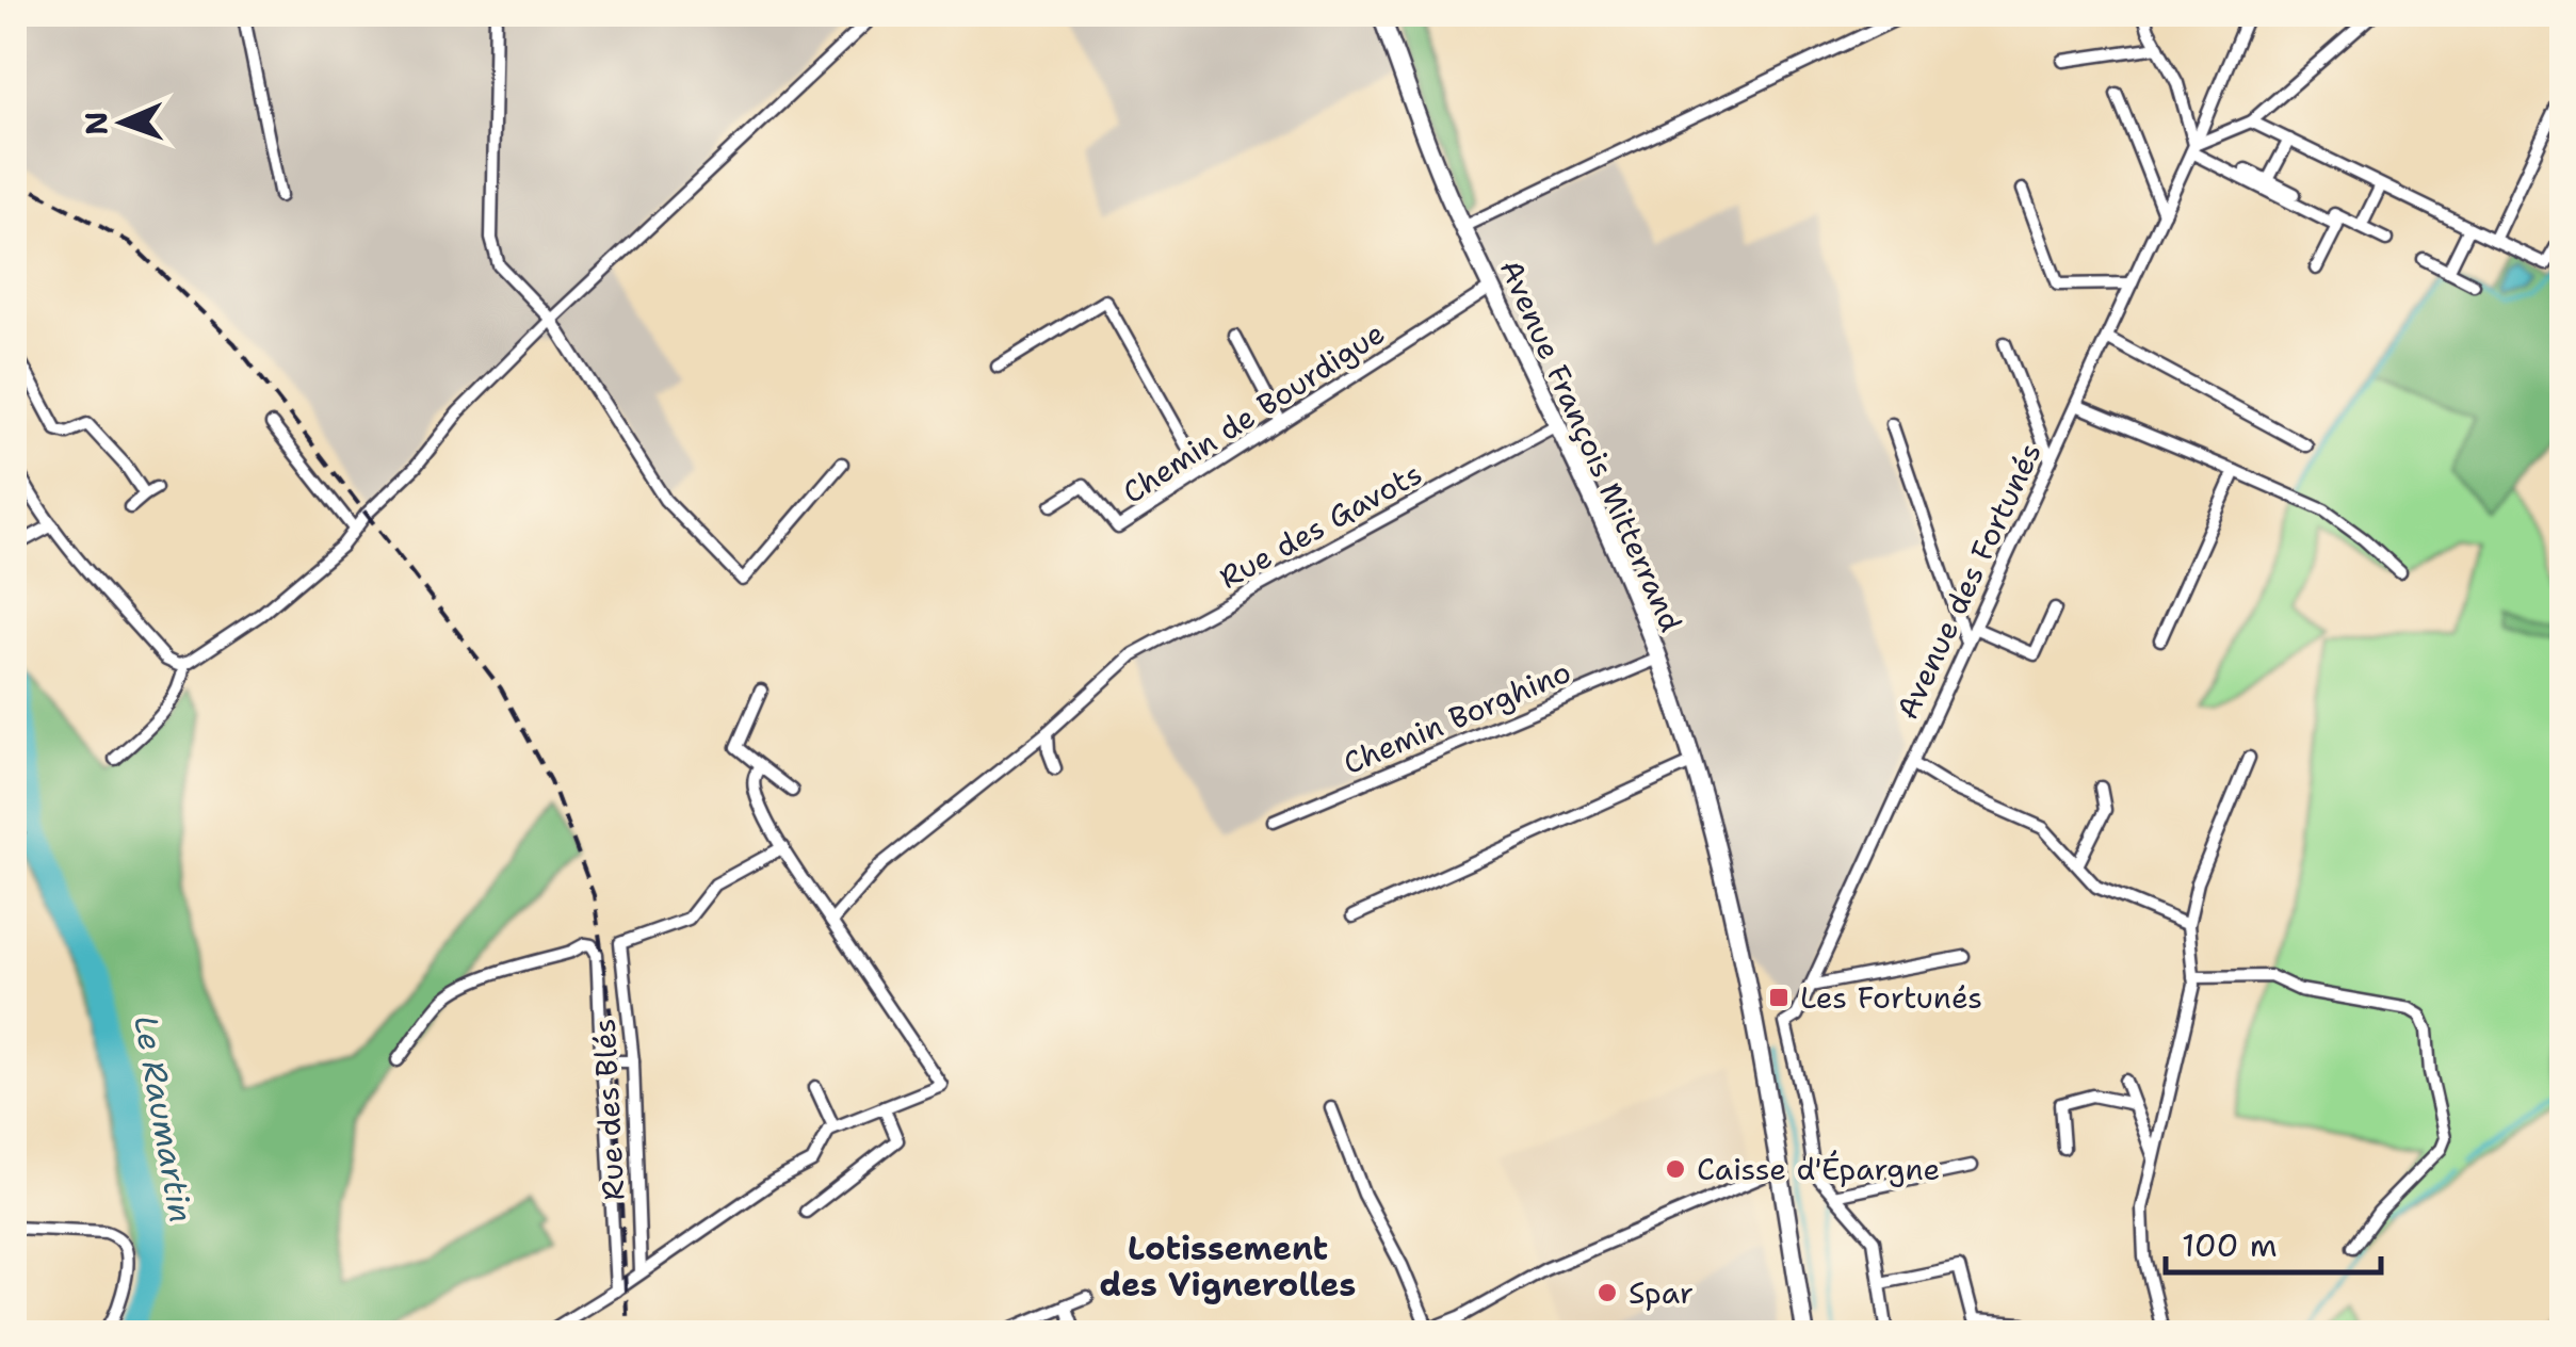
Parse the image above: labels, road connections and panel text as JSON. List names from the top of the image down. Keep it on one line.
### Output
{"streets":{"main road":["Avenue François Mitterrand"],"street":["Chemin de Bourdigue","Rue des Gavots","Avenue des Fortunés","Chemin Borghino","Rue des Blés"]},"crossings":[["Chemin de Bourdigue","Avenue François Mitterrand"],["Avenue François Mitterrand","Rue des Gavots"],["Avenue François Mitterrand","Chemin Borghino"]],"districts":["Lotissement des Vignerolles"],"water":["Le Raumartin"],"places":{"transit":["Les Fortunés"],"other":["Caisse d'Épargne","Spar"]},"scale_bar":"100 m","north":"left"}
